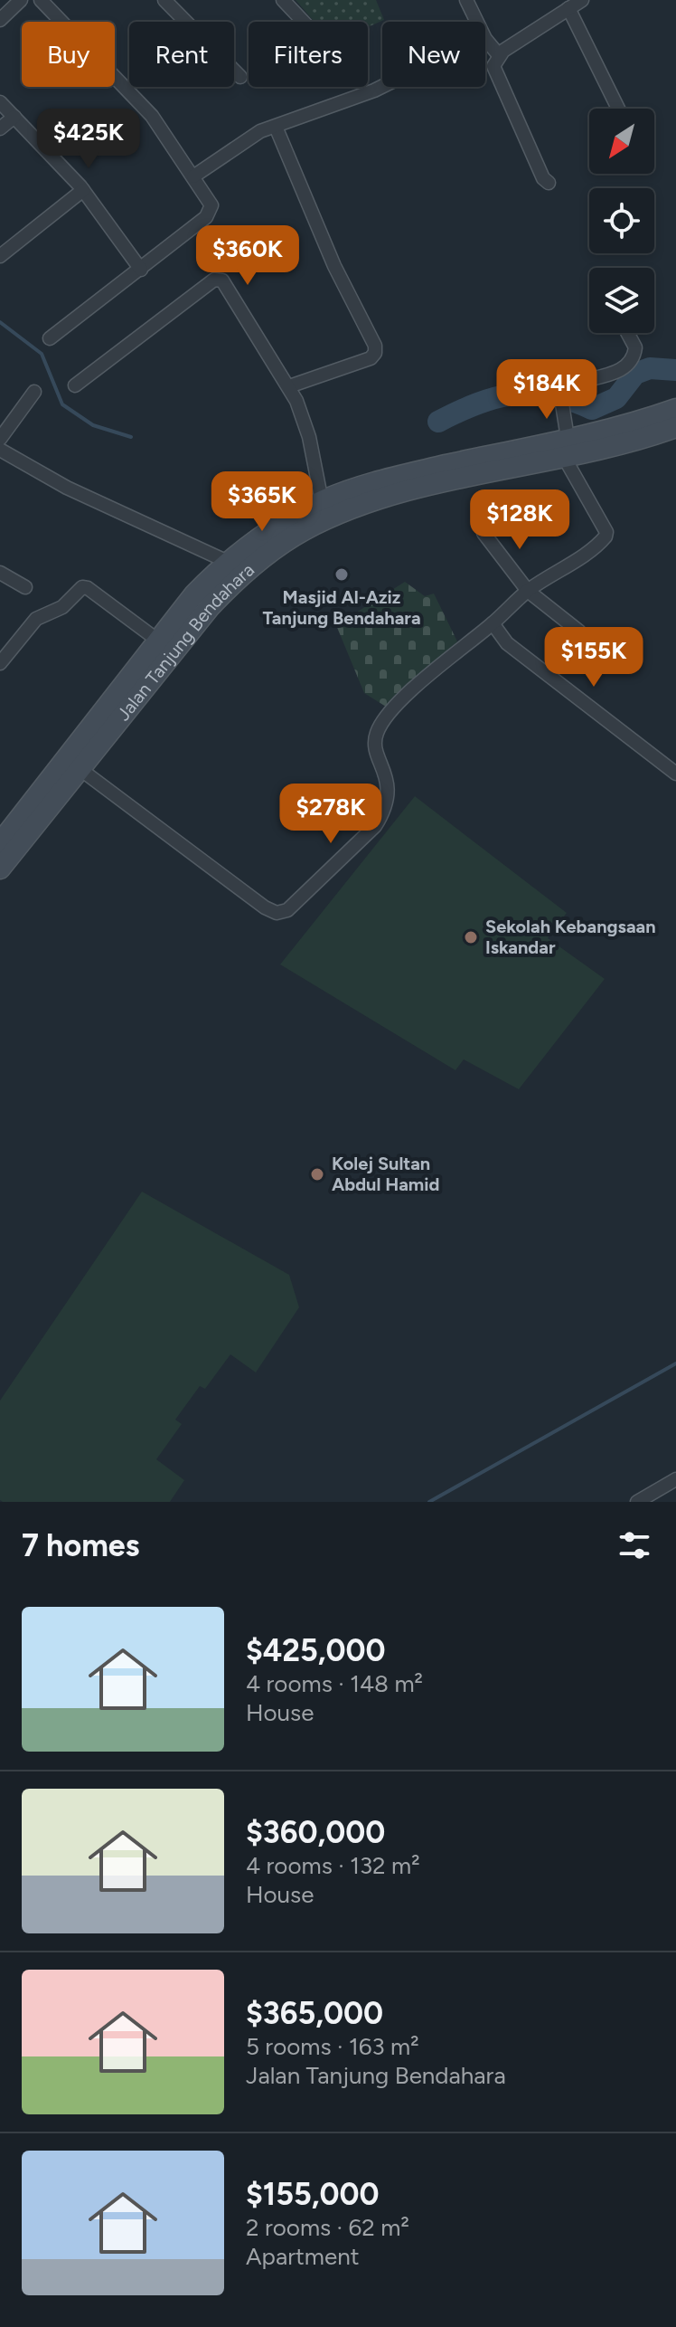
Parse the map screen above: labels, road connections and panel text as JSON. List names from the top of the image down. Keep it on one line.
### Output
{"streets":{"main road":["Jalan Tanjung Bendahara"]},"places":["Masjid Al-Aziz Tanjung Bendahara","Sekolah Kebangsaan Iskandar","Kolej Sultan Abdul Hamid"],"north":"bottom left","page":{"chip":["Buy","Rent","Filters","New"],"price":["$425K","$360K","$184K","$365K","$128K","$155K","$278K"],"heading":"7 homes","list":[{"name":"$425,000","note":"4 rooms · 148 m² · House"},{"name":"$360,000","note":"4 rooms · 132 m² · House"},{"name":"$365,000","note":"5 rooms · 163 m² · Jalan Tanjung Bendahara"},{"name":"$155,000","note":"2 rooms · 62 m² · Apartment"}]}}
